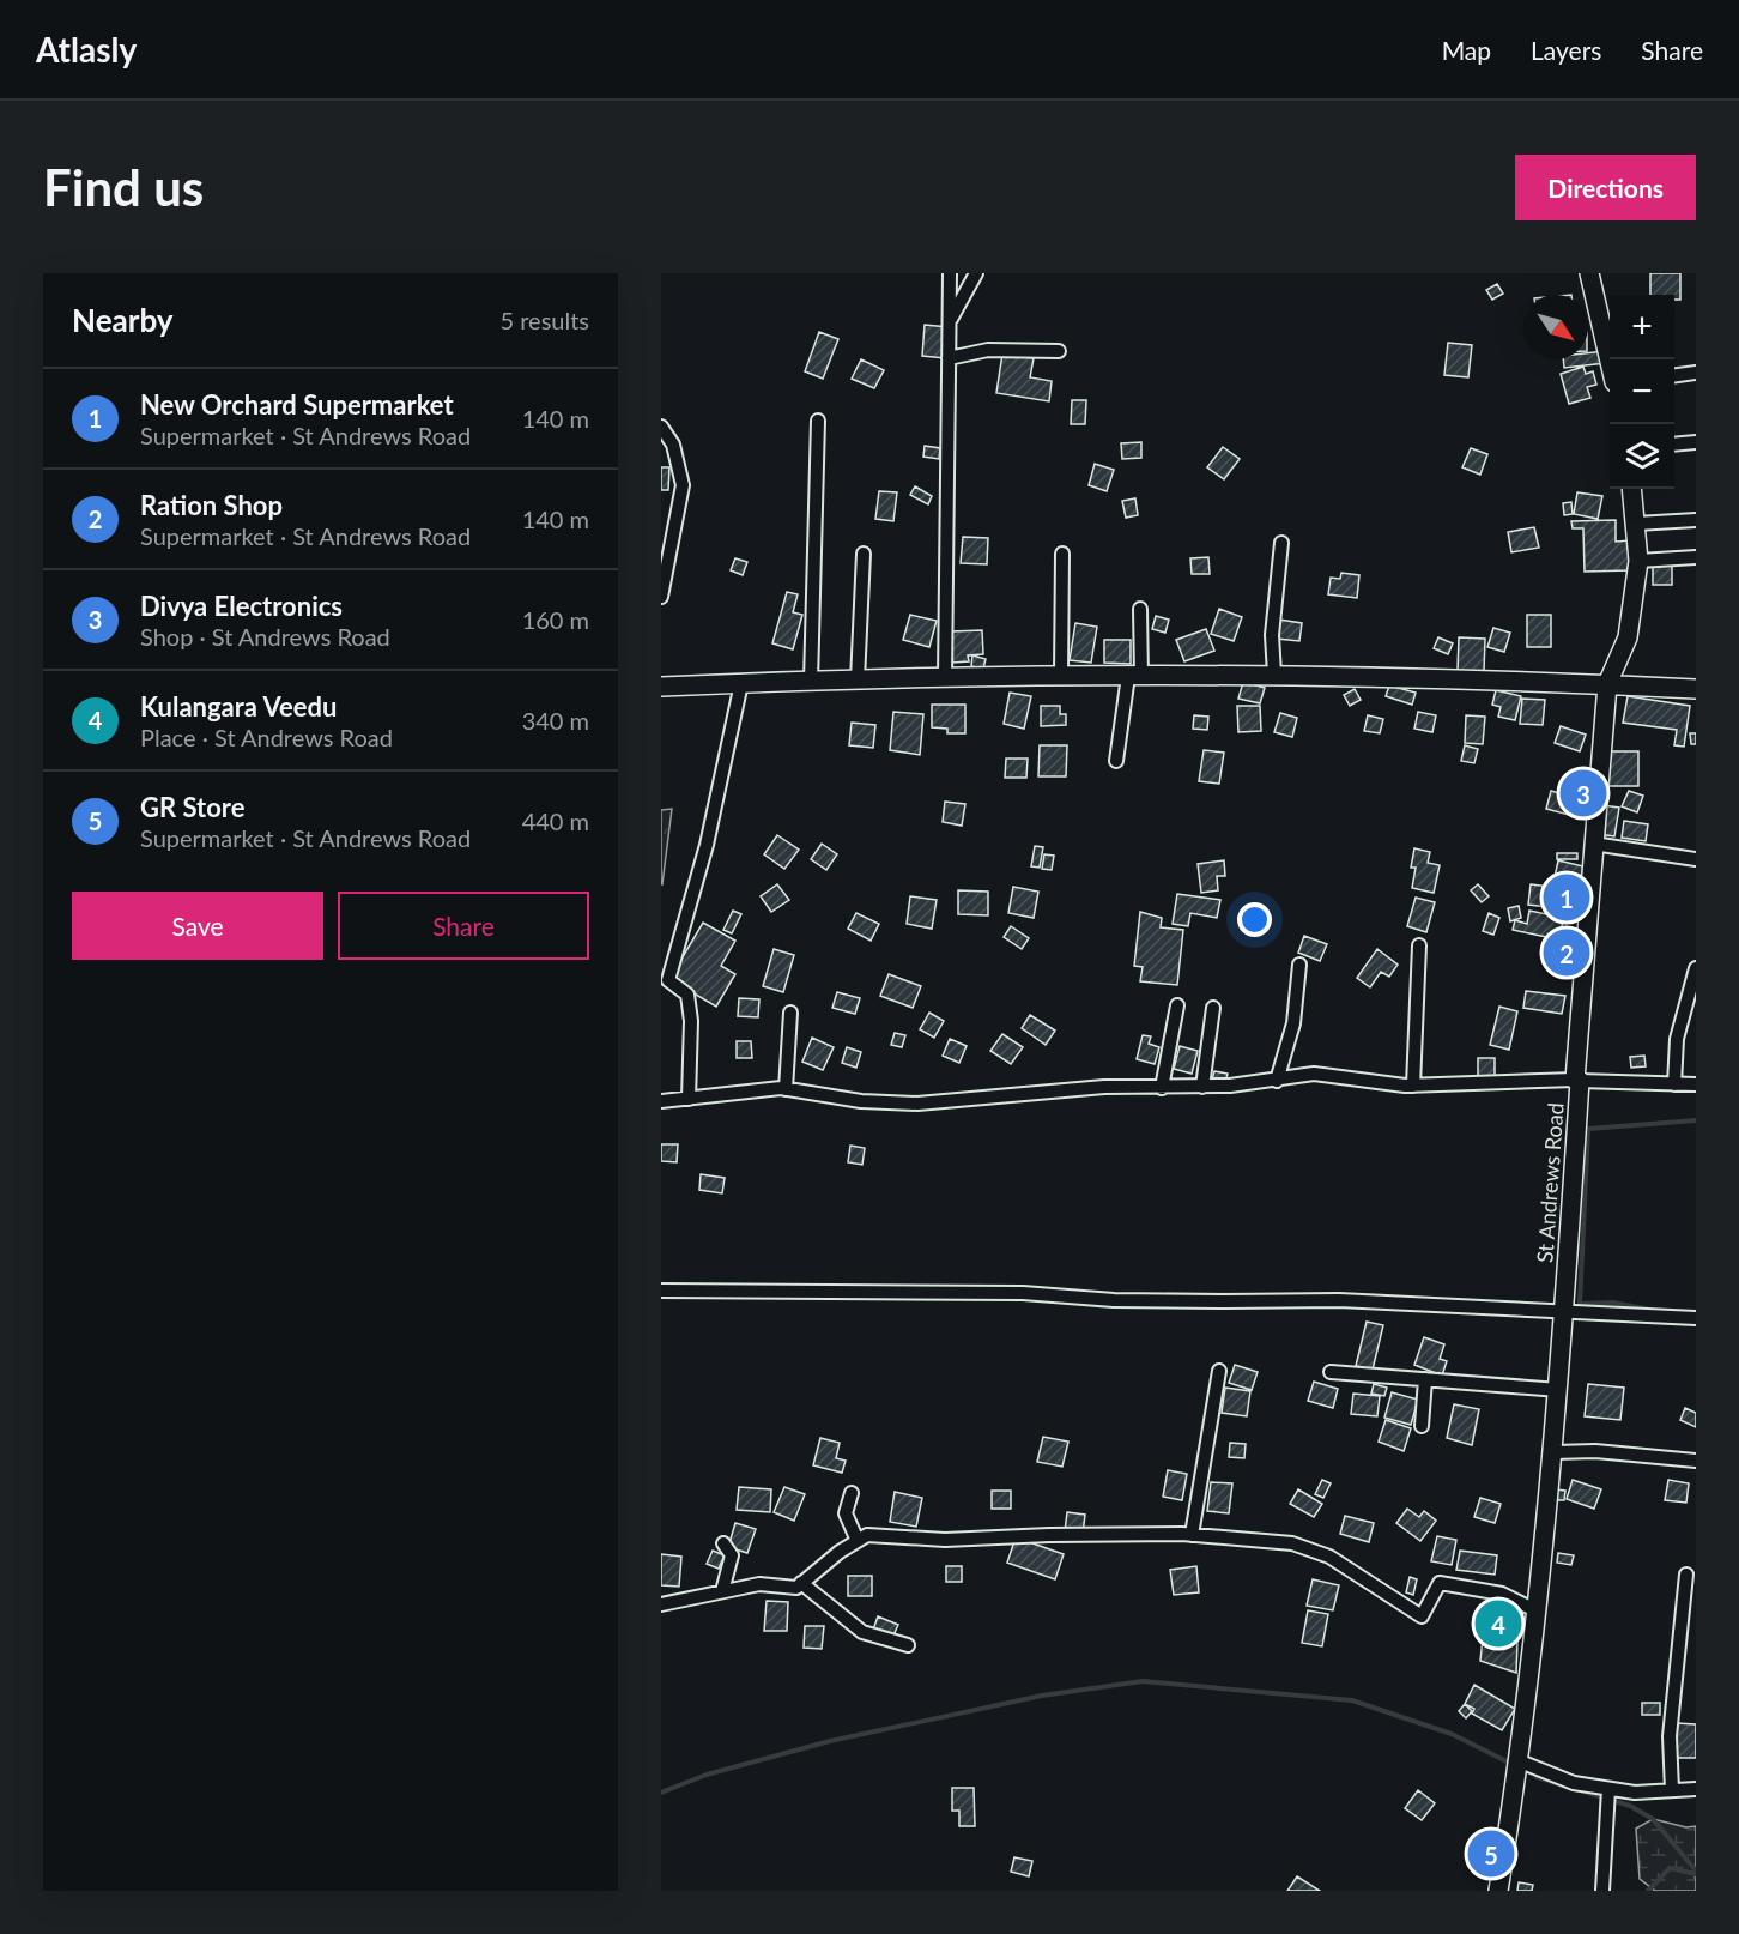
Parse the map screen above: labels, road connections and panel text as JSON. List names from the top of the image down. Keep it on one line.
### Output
{"streets":{"main road":["St Andrews Road"]},"north":"bottom right","page":{"header":"Atlasly","nav":["Map","Layers","Share"],"buttons":["Directions",["Save","Share"]],"title":"Find us","heading":["Nearby","5 results"],"map_buttons":["+","−"],"list":[{"mark":"1","name":"New Orchard Supermarket","note":"Supermarket · St Andrews Road","value":"140 m"},{"mark":"2","name":"Ration Shop","note":"Supermarket · St Andrews Road","value":"140 m"},{"mark":"3","name":"Divya Electronics","note":"Shop · St Andrews Road","value":"160 m"},{"mark":"4","name":"Kulangara Veedu","note":"Place · St Andrews Road","value":"340 m"},{"mark":"5","name":"GR Store","note":"Supermarket · St Andrews Road","value":"440 m"}],"pins":["3","1","2","4","5"]}}
